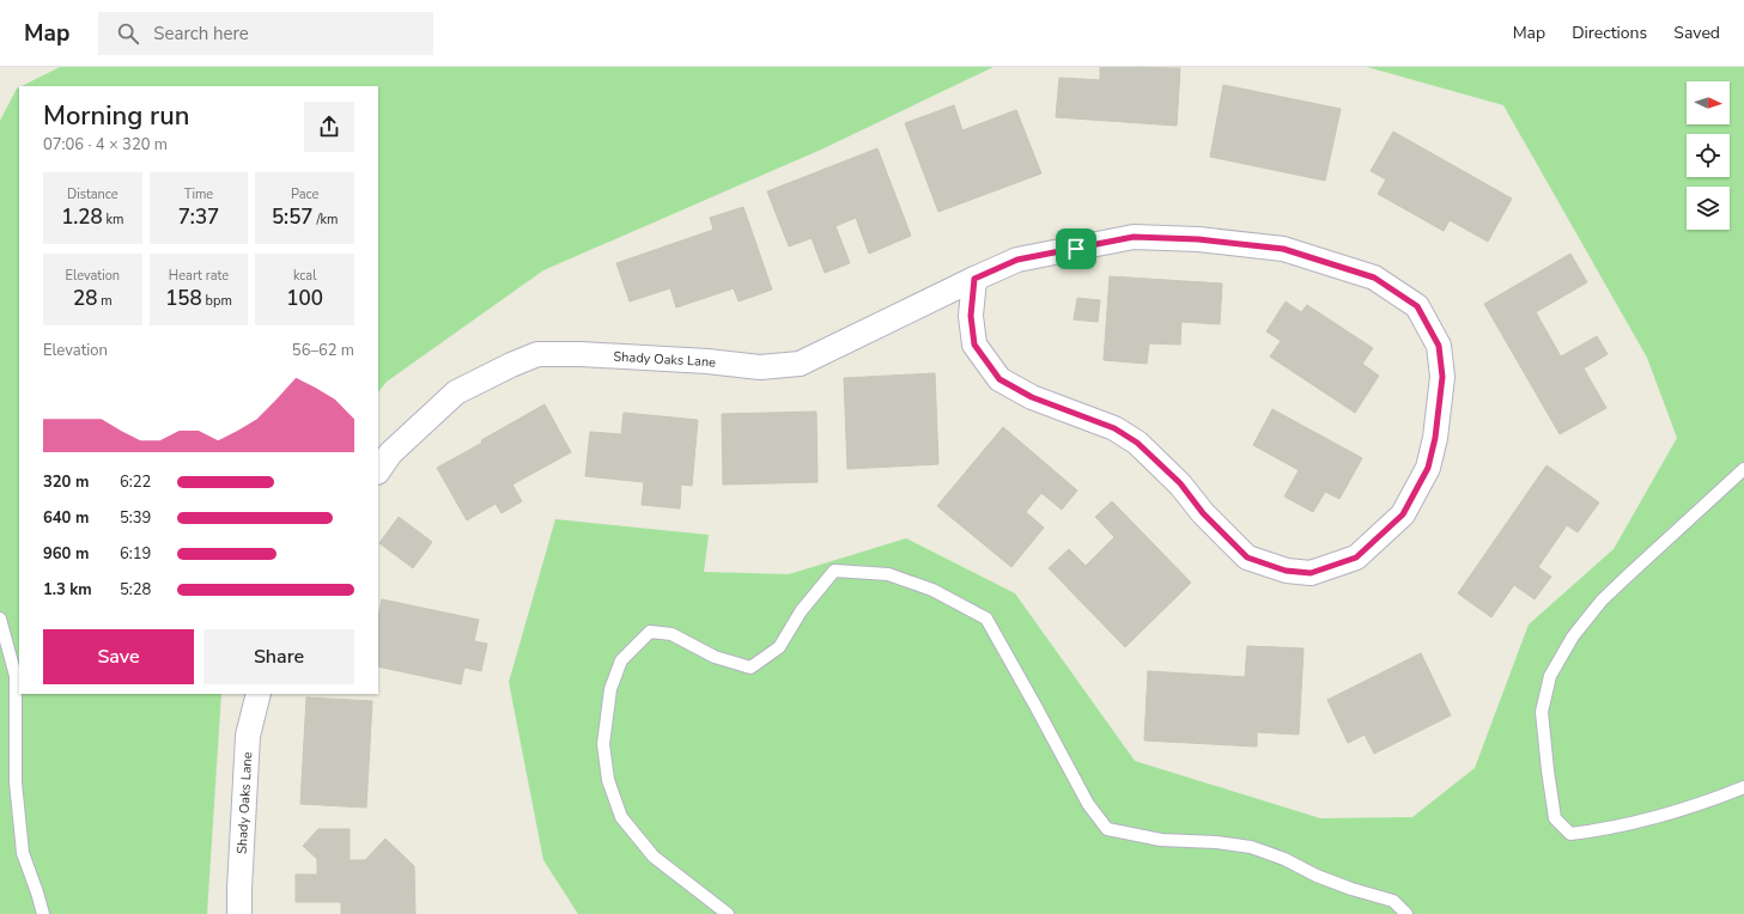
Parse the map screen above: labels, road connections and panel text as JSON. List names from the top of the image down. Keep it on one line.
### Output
{"streets":{"street":["Shady Oaks Lane"]},"north":"right","page":{"header":"Map","search":"Search here","nav":["Map","Directions","Saved"],"heading":["Morning run","07:06 · 4 × 320 m"],"stats":[["Distance","1.28 km"],["Time","7:37"],["Pace","5:57 /km"],["Elevation","28 m"],["Heart rate","158 bpm"],["kcal","100"]],"chart":["Elevation","56–62 m"],"list":[{"name":"320 m","note":"6:22"},{"name":"640 m","note":"5:39"},{"name":"960 m","note":"6:19"},{"name":"1.3 km","note":"5:28"}],"buttons":["Save","Share"]}}
